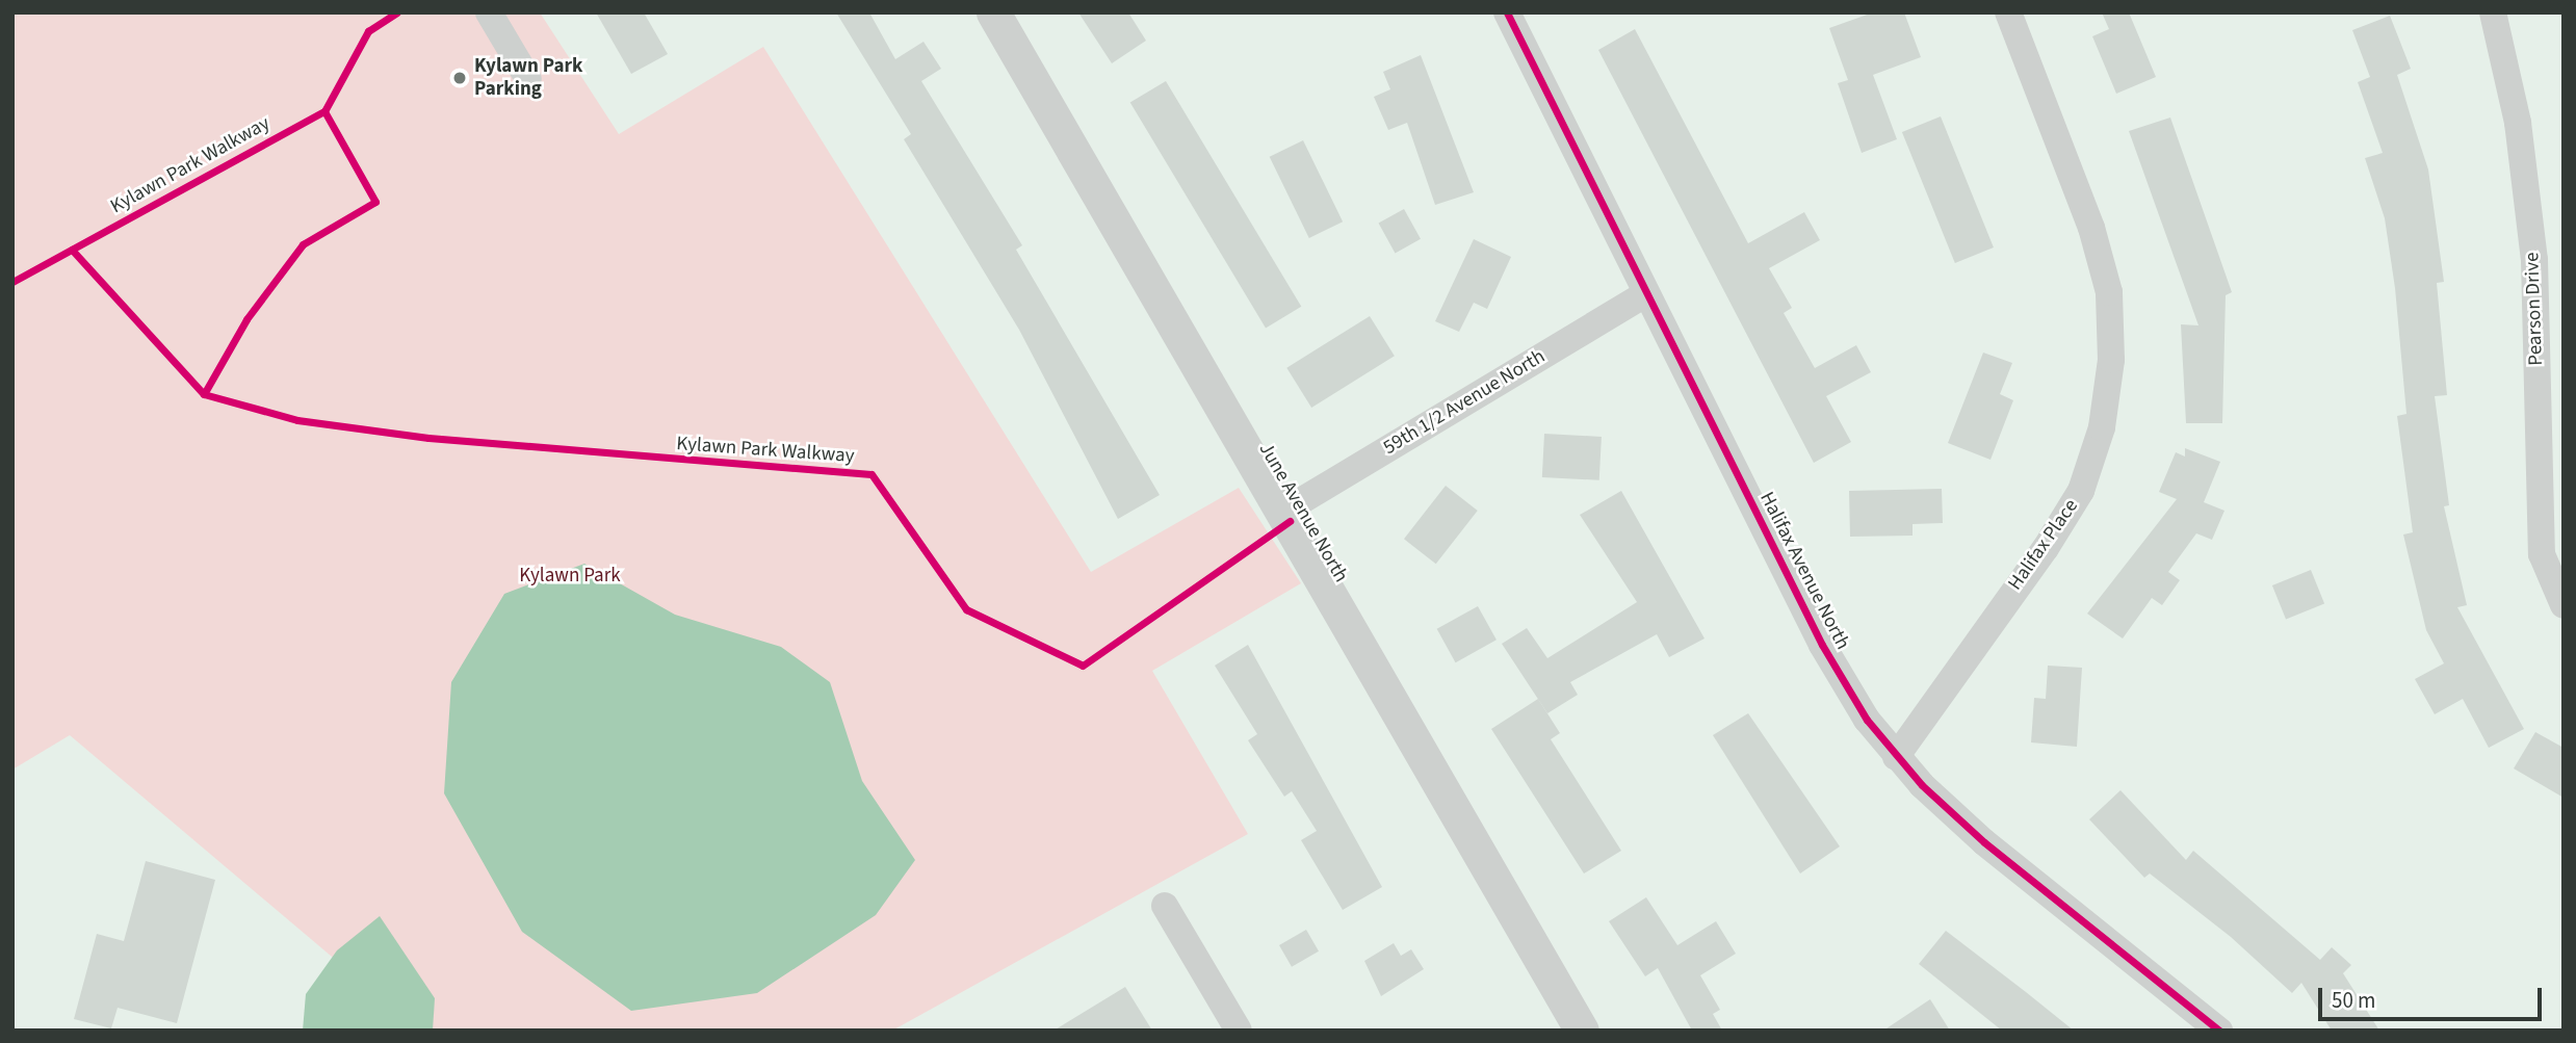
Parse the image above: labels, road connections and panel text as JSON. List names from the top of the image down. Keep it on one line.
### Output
{"streets":{"street":["Pearson Drive","59th 1/2 Avenue North","June Avenue North","Halifax Place","Halifax Avenue North"],"cycle path":["Kylawn Park Walkway"]},"crossings":[["59th 1/2 Avenue North","June Avenue North"],["59th 1/2 Avenue North","Halifax Avenue North"],["Halifax Place","Halifax Avenue North"]],"parks":["Kylawn Park"],"places":["Kylawn Park Parking"],"scale_bar":"50 m"}
